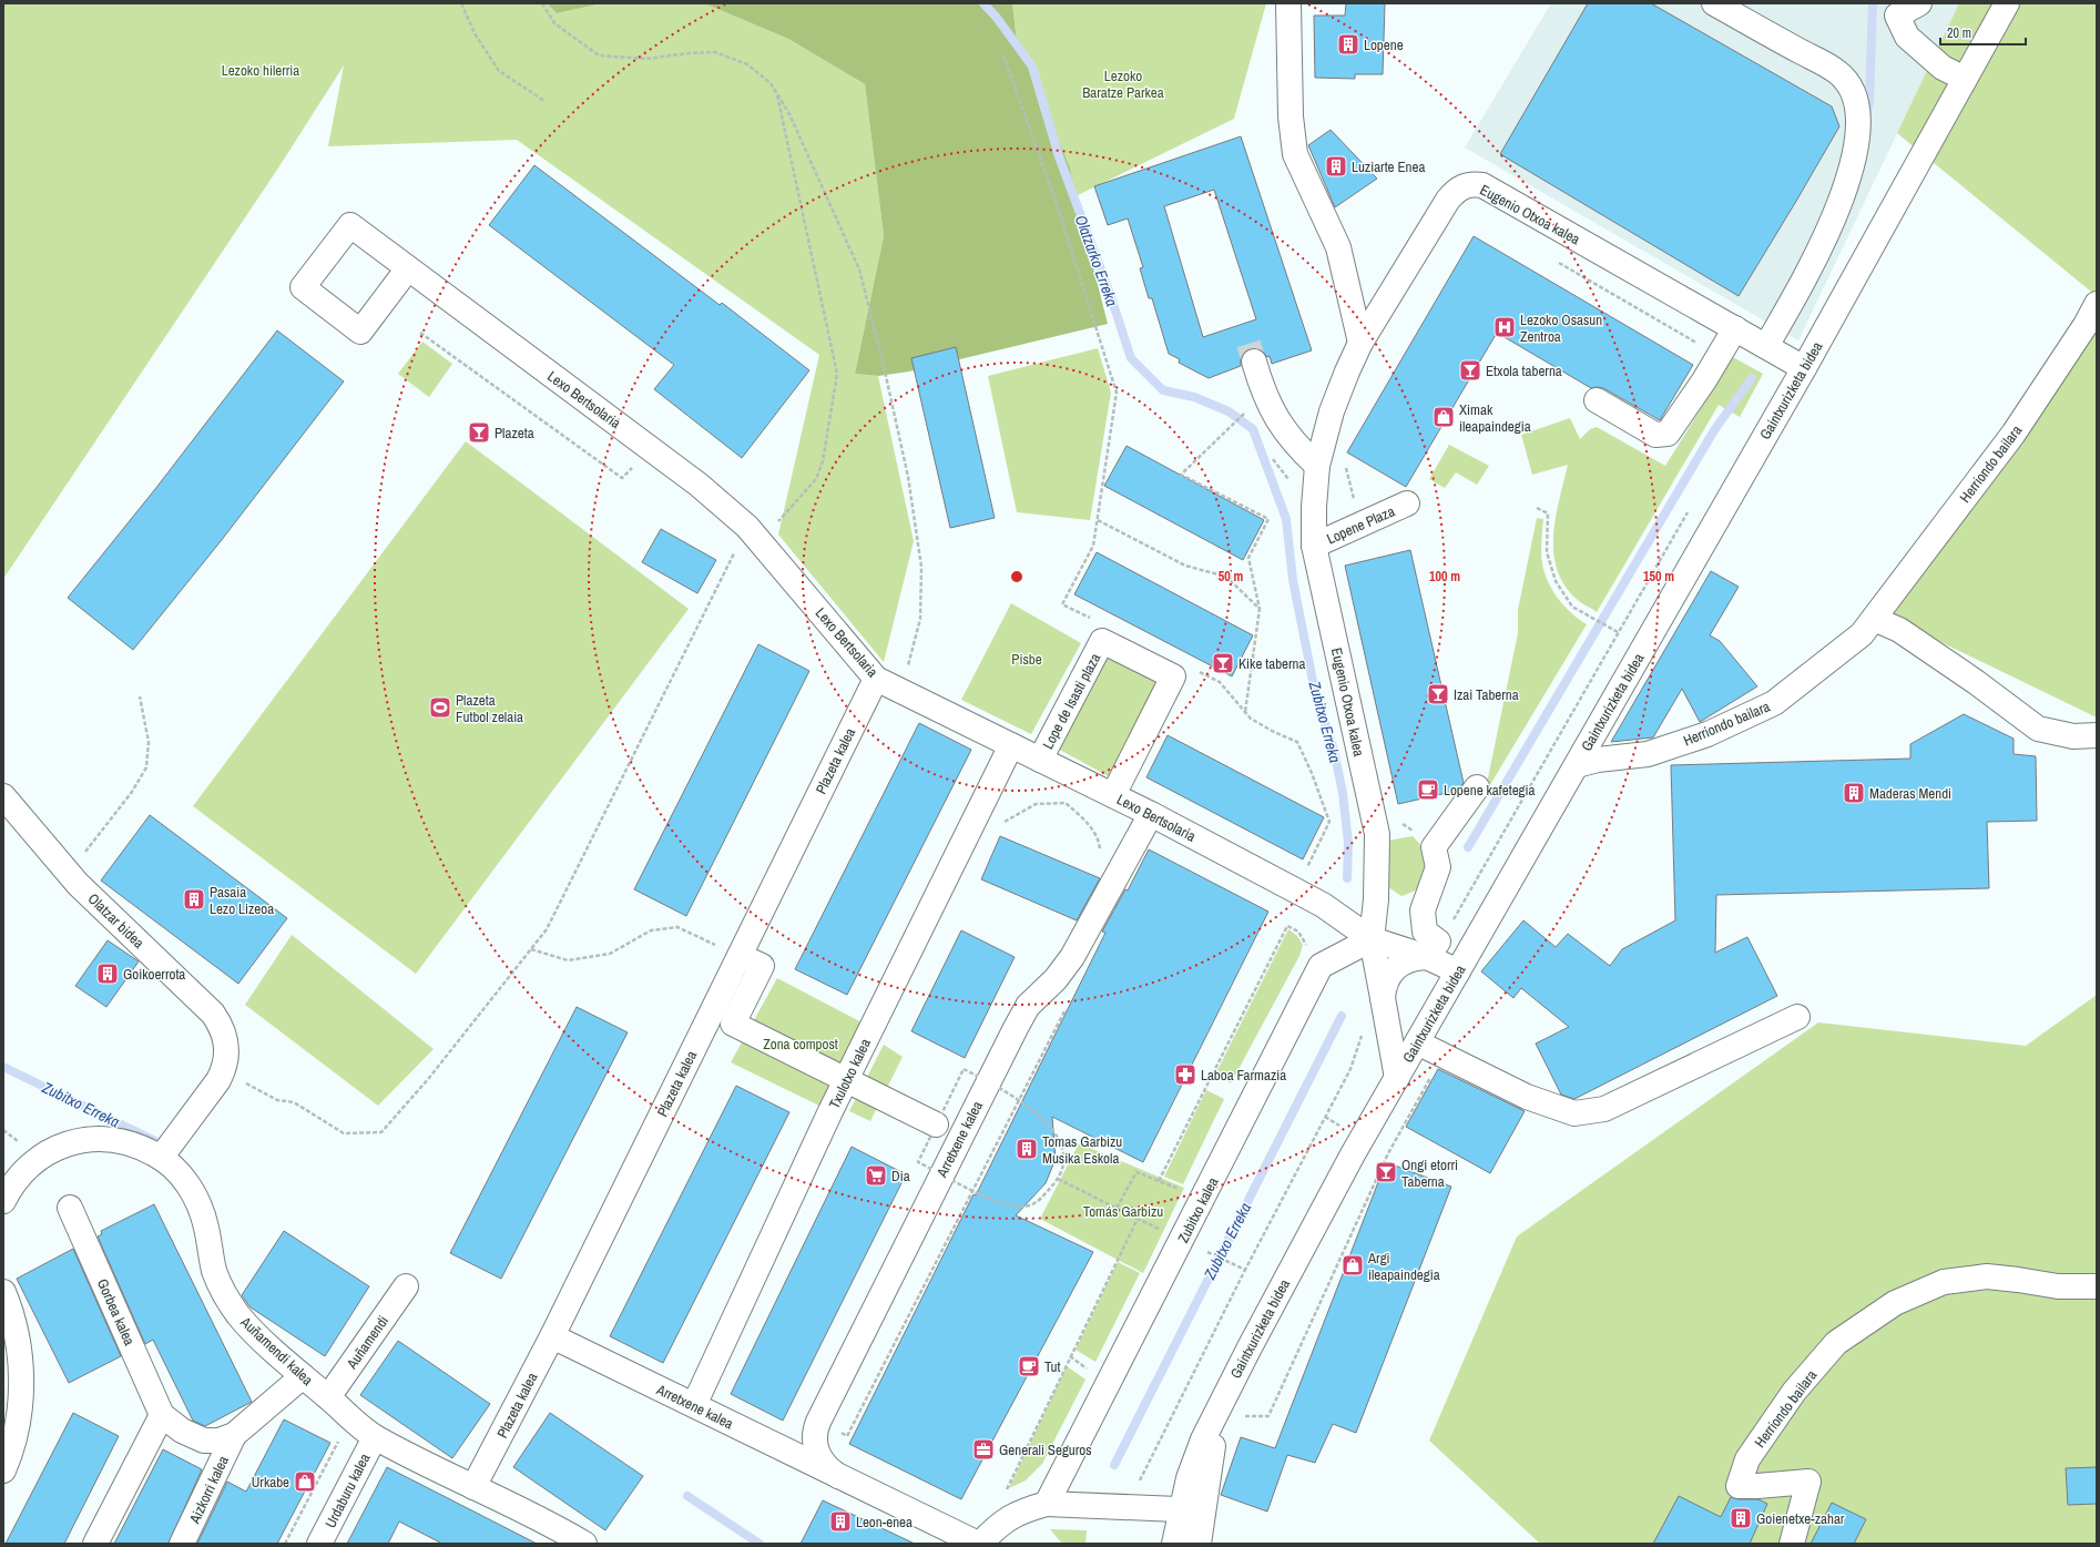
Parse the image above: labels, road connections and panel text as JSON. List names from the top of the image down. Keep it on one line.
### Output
{"streets":{"street":["Eugenio Otxoa kalea","Gaintxurizketa bidea","Lexo Bertsolaria","Herriondo bailara","Lopene Plaza","Lope de Isasti plaza","Plazeta kalea","Olatzar bidea","Txulotxo kalea","Arretxene kalea","Zubitxo kalea","Gorbea kalea","Auñamendi","Auñamendi kalea","Aizkorri kalea","Urdaburu kalea"]},"crossings":[["Eugenio Otxoa kalea","Gaintxurizketa bidea"],["Eugenio Otxoa kalea","Lexo Bertsolaria"],["Eugenio Otxoa kalea","Lopene Plaza"],["Eugenio Otxoa kalea","Zubitxo kalea"],["Gaintxurizketa bidea","Lexo Bertsolaria"],["Gaintxurizketa bidea","Herriondo bailara"],["Lexo Bertsolaria","Lope de Isasti plaza"],["Lexo Bertsolaria","Plazeta kalea"],["Lexo Bertsolaria","Txulotxo kalea"],["Lexo Bertsolaria","Arretxene kalea"],["Lexo Bertsolaria","Zubitxo kalea"],["Plazeta kalea","Arretxene kalea"],["Plazeta kalea","Auñamendi kalea"],["Olatzar bidea","Auñamendi kalea"],["Txulotxo kalea","Arretxene kalea"],["Gorbea kalea","Auñamendi kalea"],["Gorbea kalea","Aizkorri kalea"],["Auñamendi","Auñamendi kalea"],["Auñamendi kalea","Urdaburu kalea"]],"water":["Olatzarko Erreka","Zubitxo Erreka"],"parks":["Lezoko hilerria","Lezoko Baratze Parkea","Pisbe","Zona compost","Tomás Garbizu"],"places":{"building":["Lopene","Luziarte Enea","Maderas Mendi","Pasaia Lezo Lizeoa","Goikoerrota","Tomas Garbizu Musika Eskola","Goienetxe-zahar","Leon-enea"],"hospital":["Lezoko Osasun Zentroa"],"bar":["Etxola taberna","Plazeta","Kike taberna","Izai Taberna","Ongi etorri Taberna"],"shop":["Ximak ileapaindegia","Argi ileapaindegia","Urkabe"],"sports":["Plazeta Futbol zelaia"],"cafe":["Lopene kafetegia","Tut"],"pharmacy":["Laboa Farmazia"],"supermarket":["Dia"],"office":["Generali Seguros"]},"scale_bar":"20 m","rings":["50 m","100 m","150 m"]}
